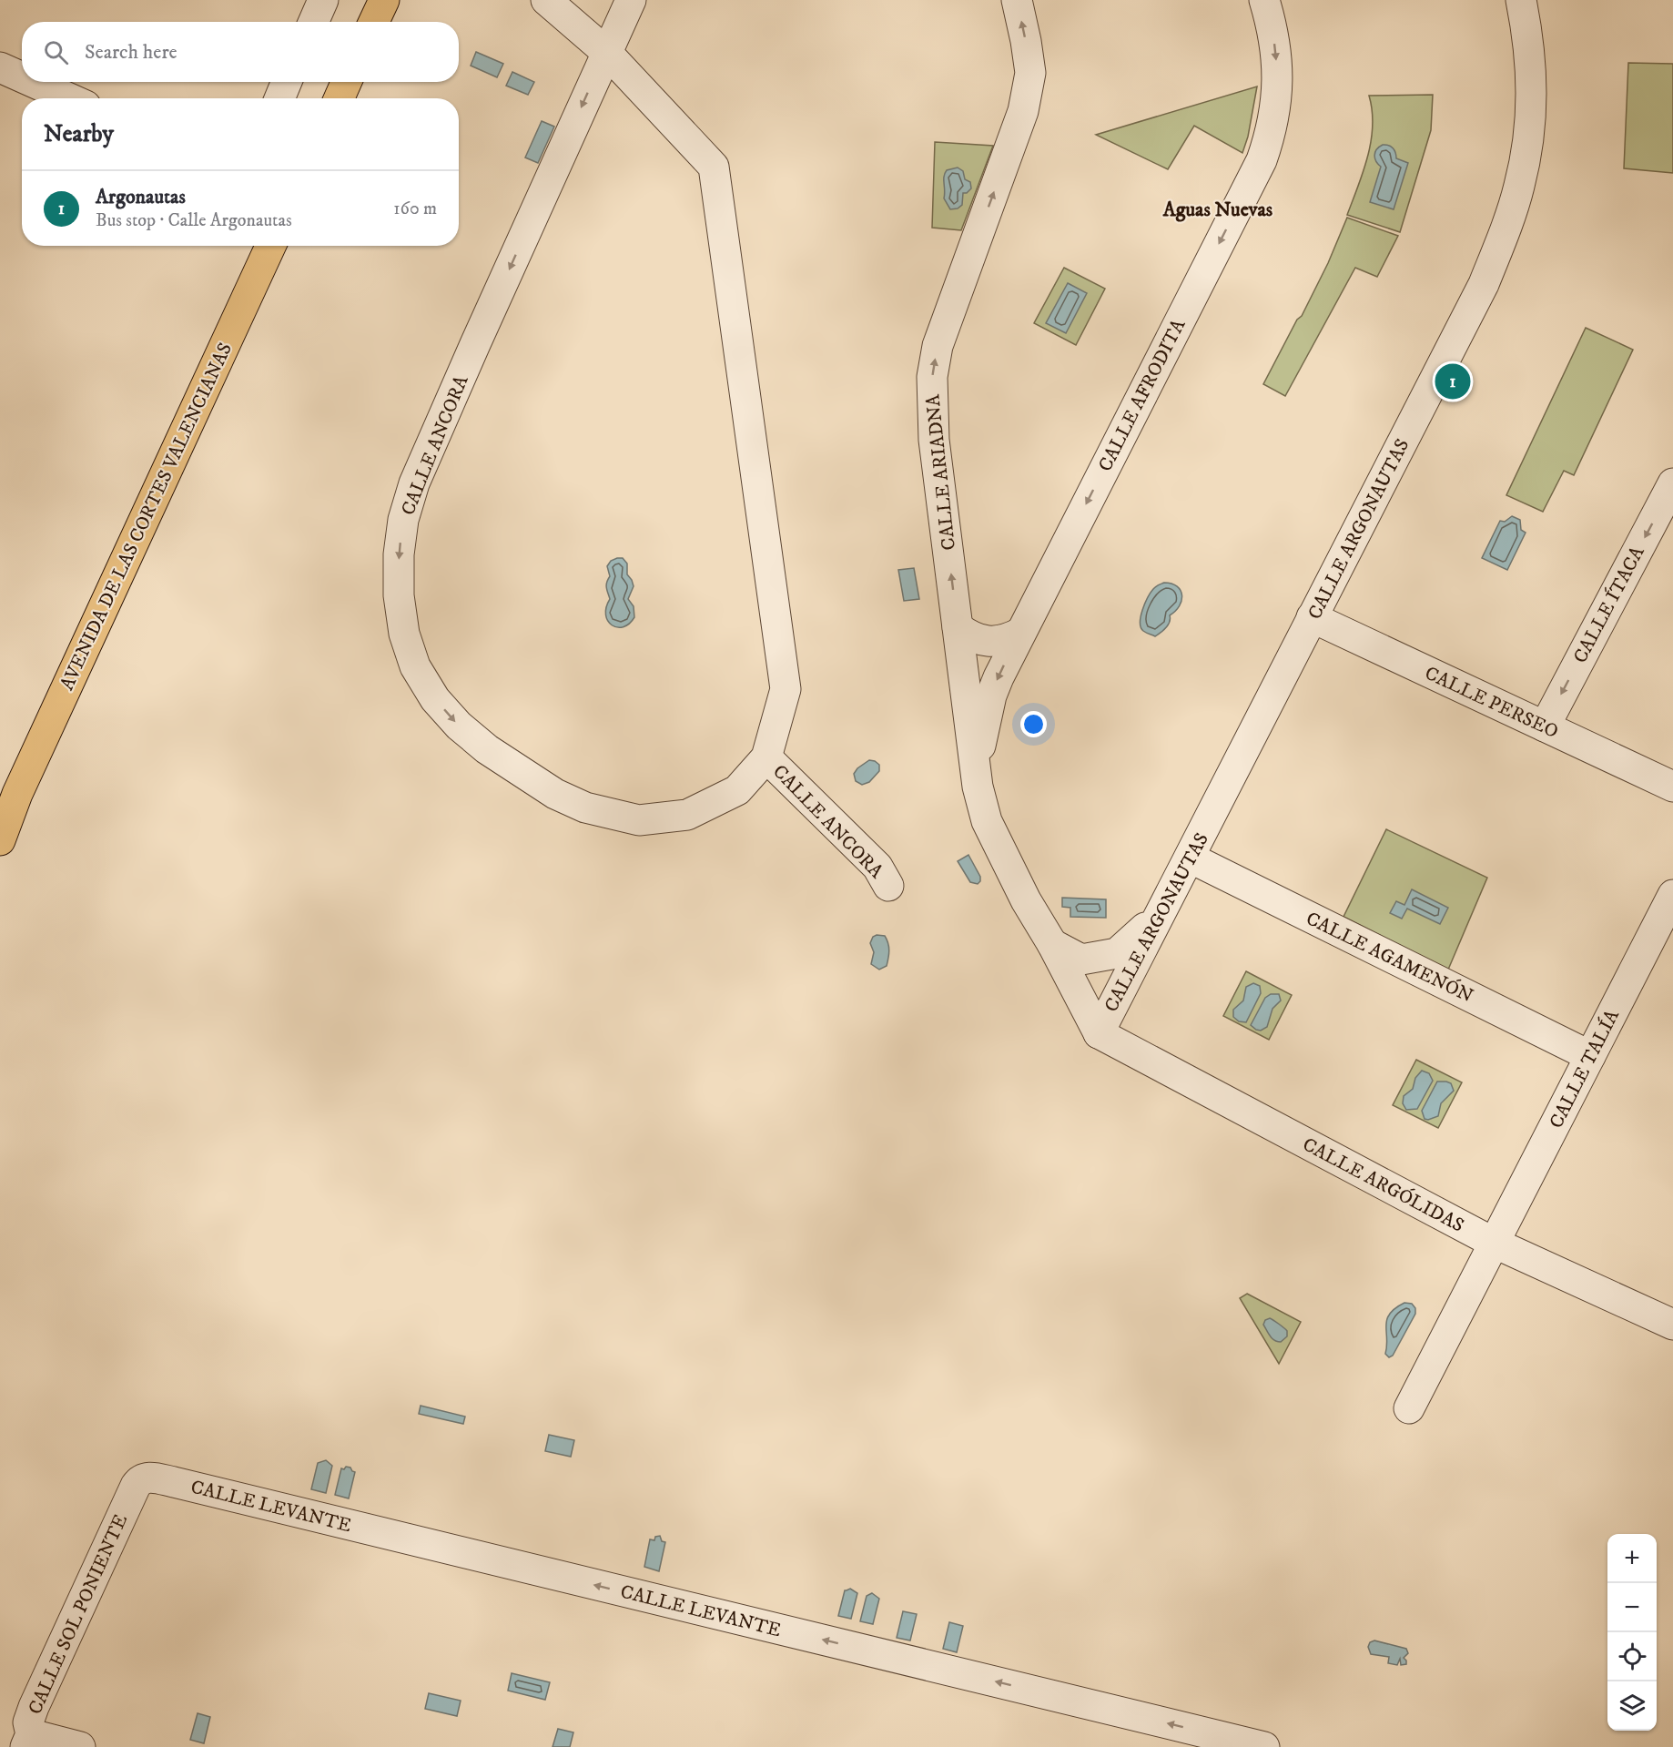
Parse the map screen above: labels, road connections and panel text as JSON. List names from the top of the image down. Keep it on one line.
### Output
{"streets":{"main road":["AVENIDA DE LAS CORTES VALENCIANAS"],"street":["CALLE AFRODITA","CALLE ANCORA","CALLE ARIADNA","CALLE ARGONAUTAS","CALLE ÍTACA","CALLE PERSEO","CALLE AGAMENÓN","CALLE TALÍA","CALLE ARGÓLIDAS","CALLE LEVANTE","CALLE SOL PONIENTE"]},"crossings":[["CALLE AFRODITA","CALLE ARIADNA"],["CALLE ARIADNA","CALLE ARGONAUTAS"],["CALLE ARIADNA","CALLE ARGÓLIDAS"],["CALLE ARGONAUTAS","CALLE PERSEO"],["CALLE ARGONAUTAS","CALLE AGAMENÓN"],["CALLE ARGONAUTAS","CALLE ARGÓLIDAS"],["CALLE ÍTACA","CALLE PERSEO"],["CALLE AGAMENÓN","CALLE TALÍA"],["CALLE TALÍA","CALLE ARGÓLIDAS"],["CALLE LEVANTE","CALLE SOL PONIENTE"]],"one_way":["CALLE AFRODITA","CALLE ARIADNA","CALLE ÍTACA","CALLE LEVANTE"],"districts":["Aguas Nuevas"],"page":{"search":"Search here","heading":"Nearby","list":[{"mark":"1","name":"Argonautas","note":"Bus stop · Calle Argonautas","value":"160 m"}],"pins":"1","map_buttons":["+","−"]}}
